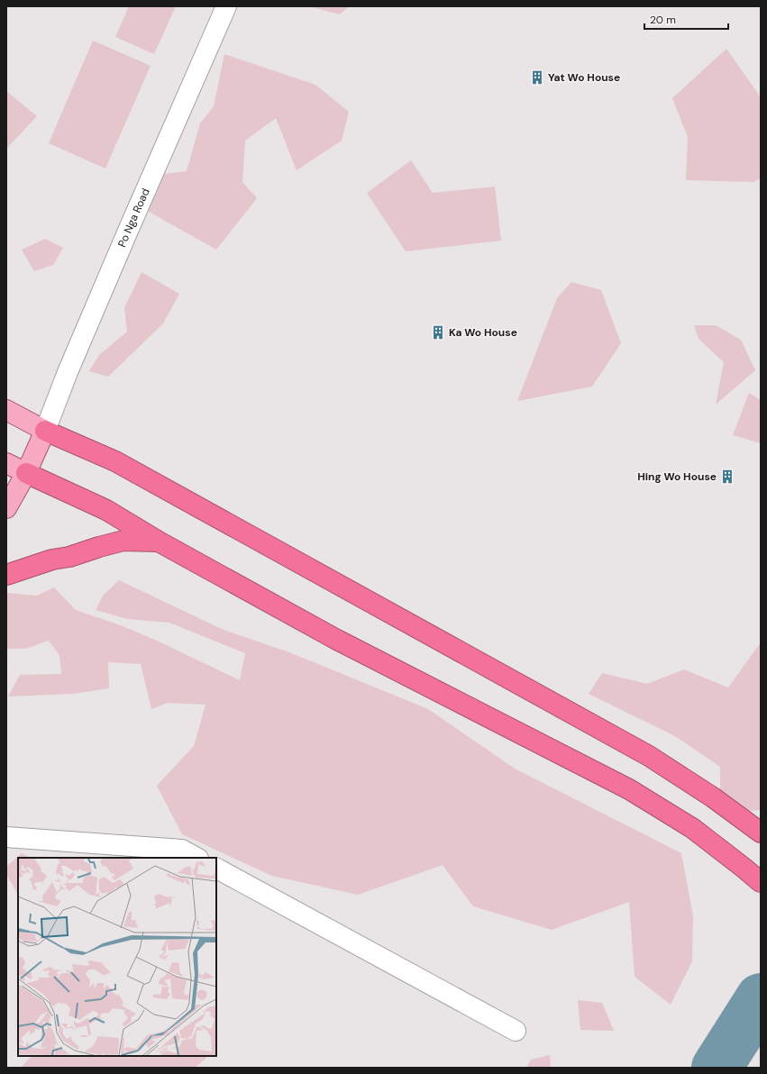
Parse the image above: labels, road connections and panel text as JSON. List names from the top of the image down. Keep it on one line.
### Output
{"streets":{"street":["Po Nga Road"]},"places":{"building":["Yat Wo House","Ka Wo House","Hing Wo House"]},"scale_bar":"20 m"}
